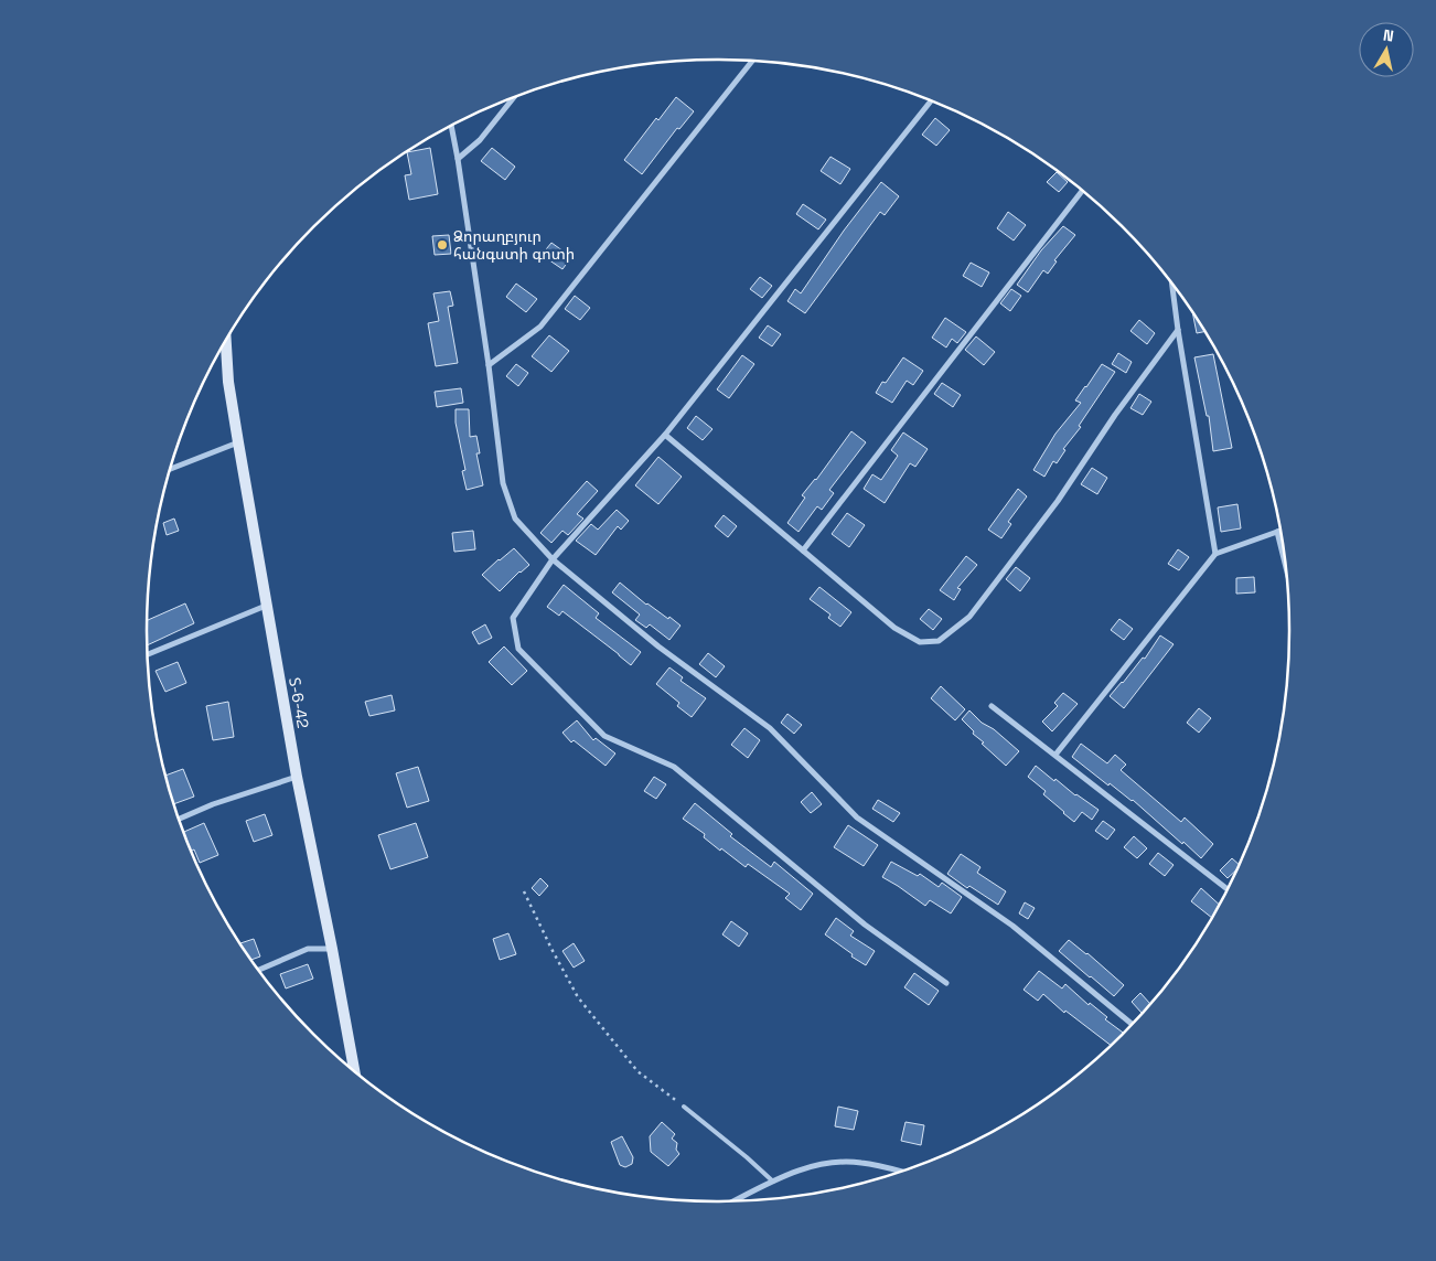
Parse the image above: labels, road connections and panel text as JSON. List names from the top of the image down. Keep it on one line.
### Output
{"streets":{"main road":["Տ-6-42"]},"places":["Ձորաղբյուր հանգստի գոտի"],"north":"top"}
